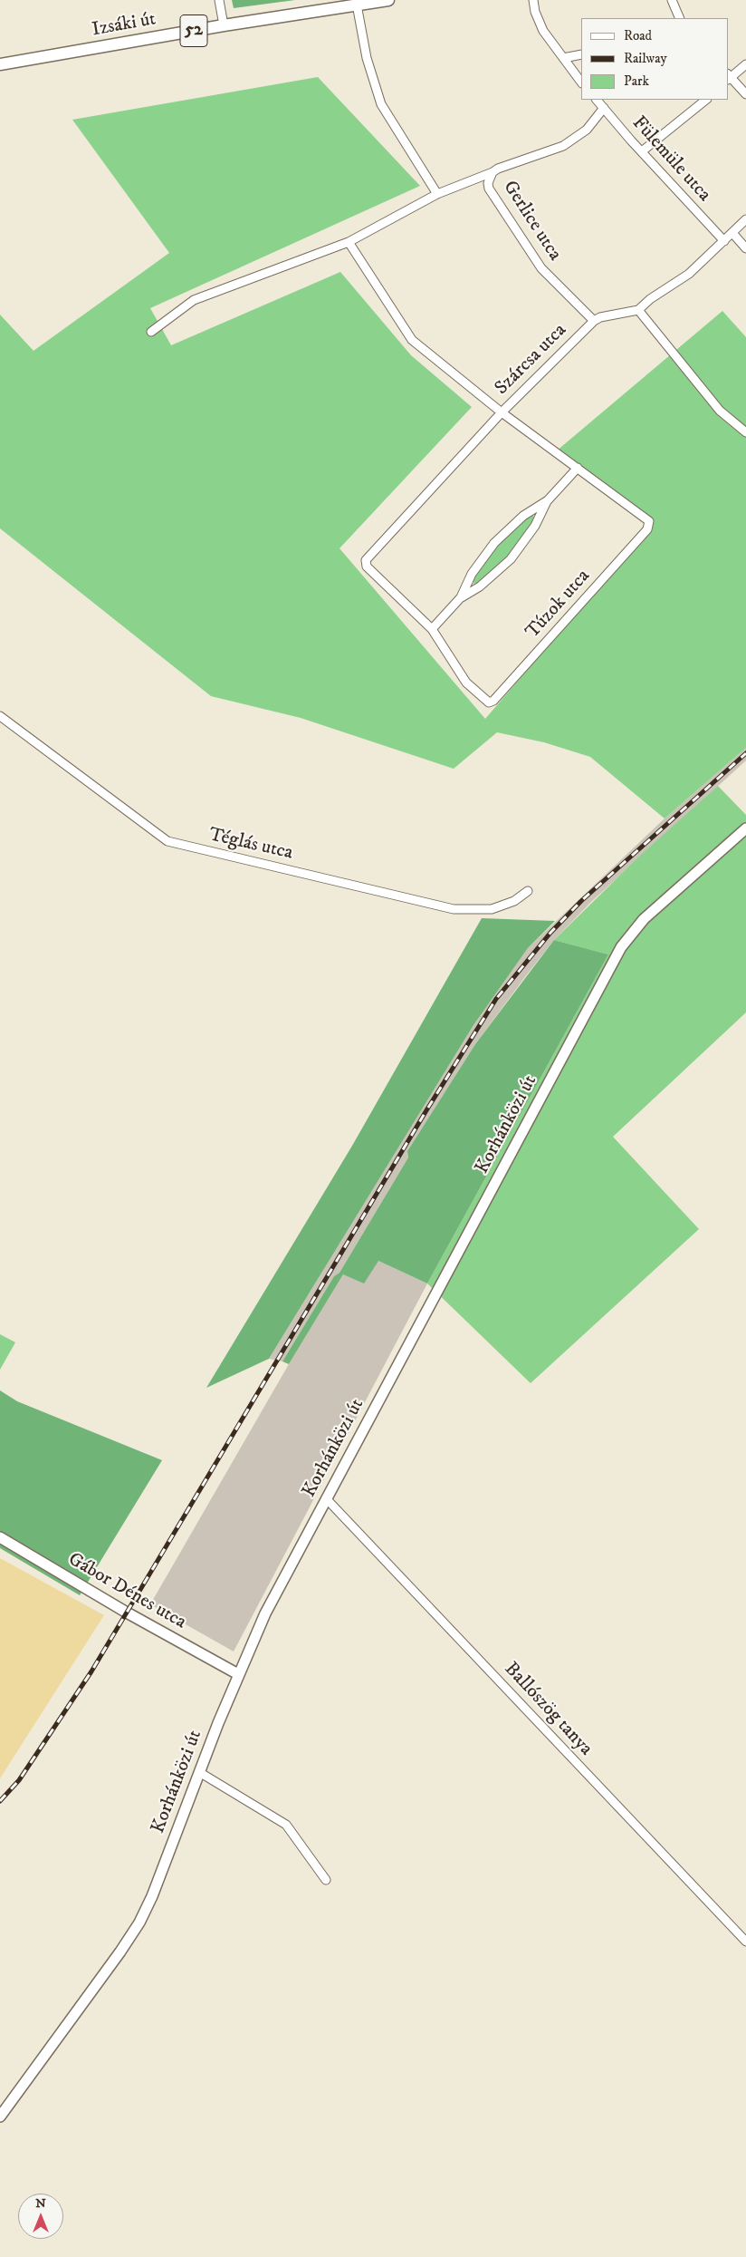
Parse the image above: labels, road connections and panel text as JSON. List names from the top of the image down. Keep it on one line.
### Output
{"streets":{"main road":["Izsáki út","52"],"street":["Fülemüle utca","Gerlice utca","Szárcsa utca","Túzok utca","Téglás utca","Korhánközi út","Gábor Dénes utca","Ballószög tanya"]},"crossings":[["Fülemüle utca","Gerlice utca"],["Fülemüle utca","Szárcsa utca"],["Gerlice utca","Szárcsa utca"],["Szárcsa utca","Túzok utca"],["Korhánközi út","Gábor Dénes utca"],["Korhánközi út","Ballószög tanya"]],"legend":["Road","Railway","Park"],"north":"top"}
